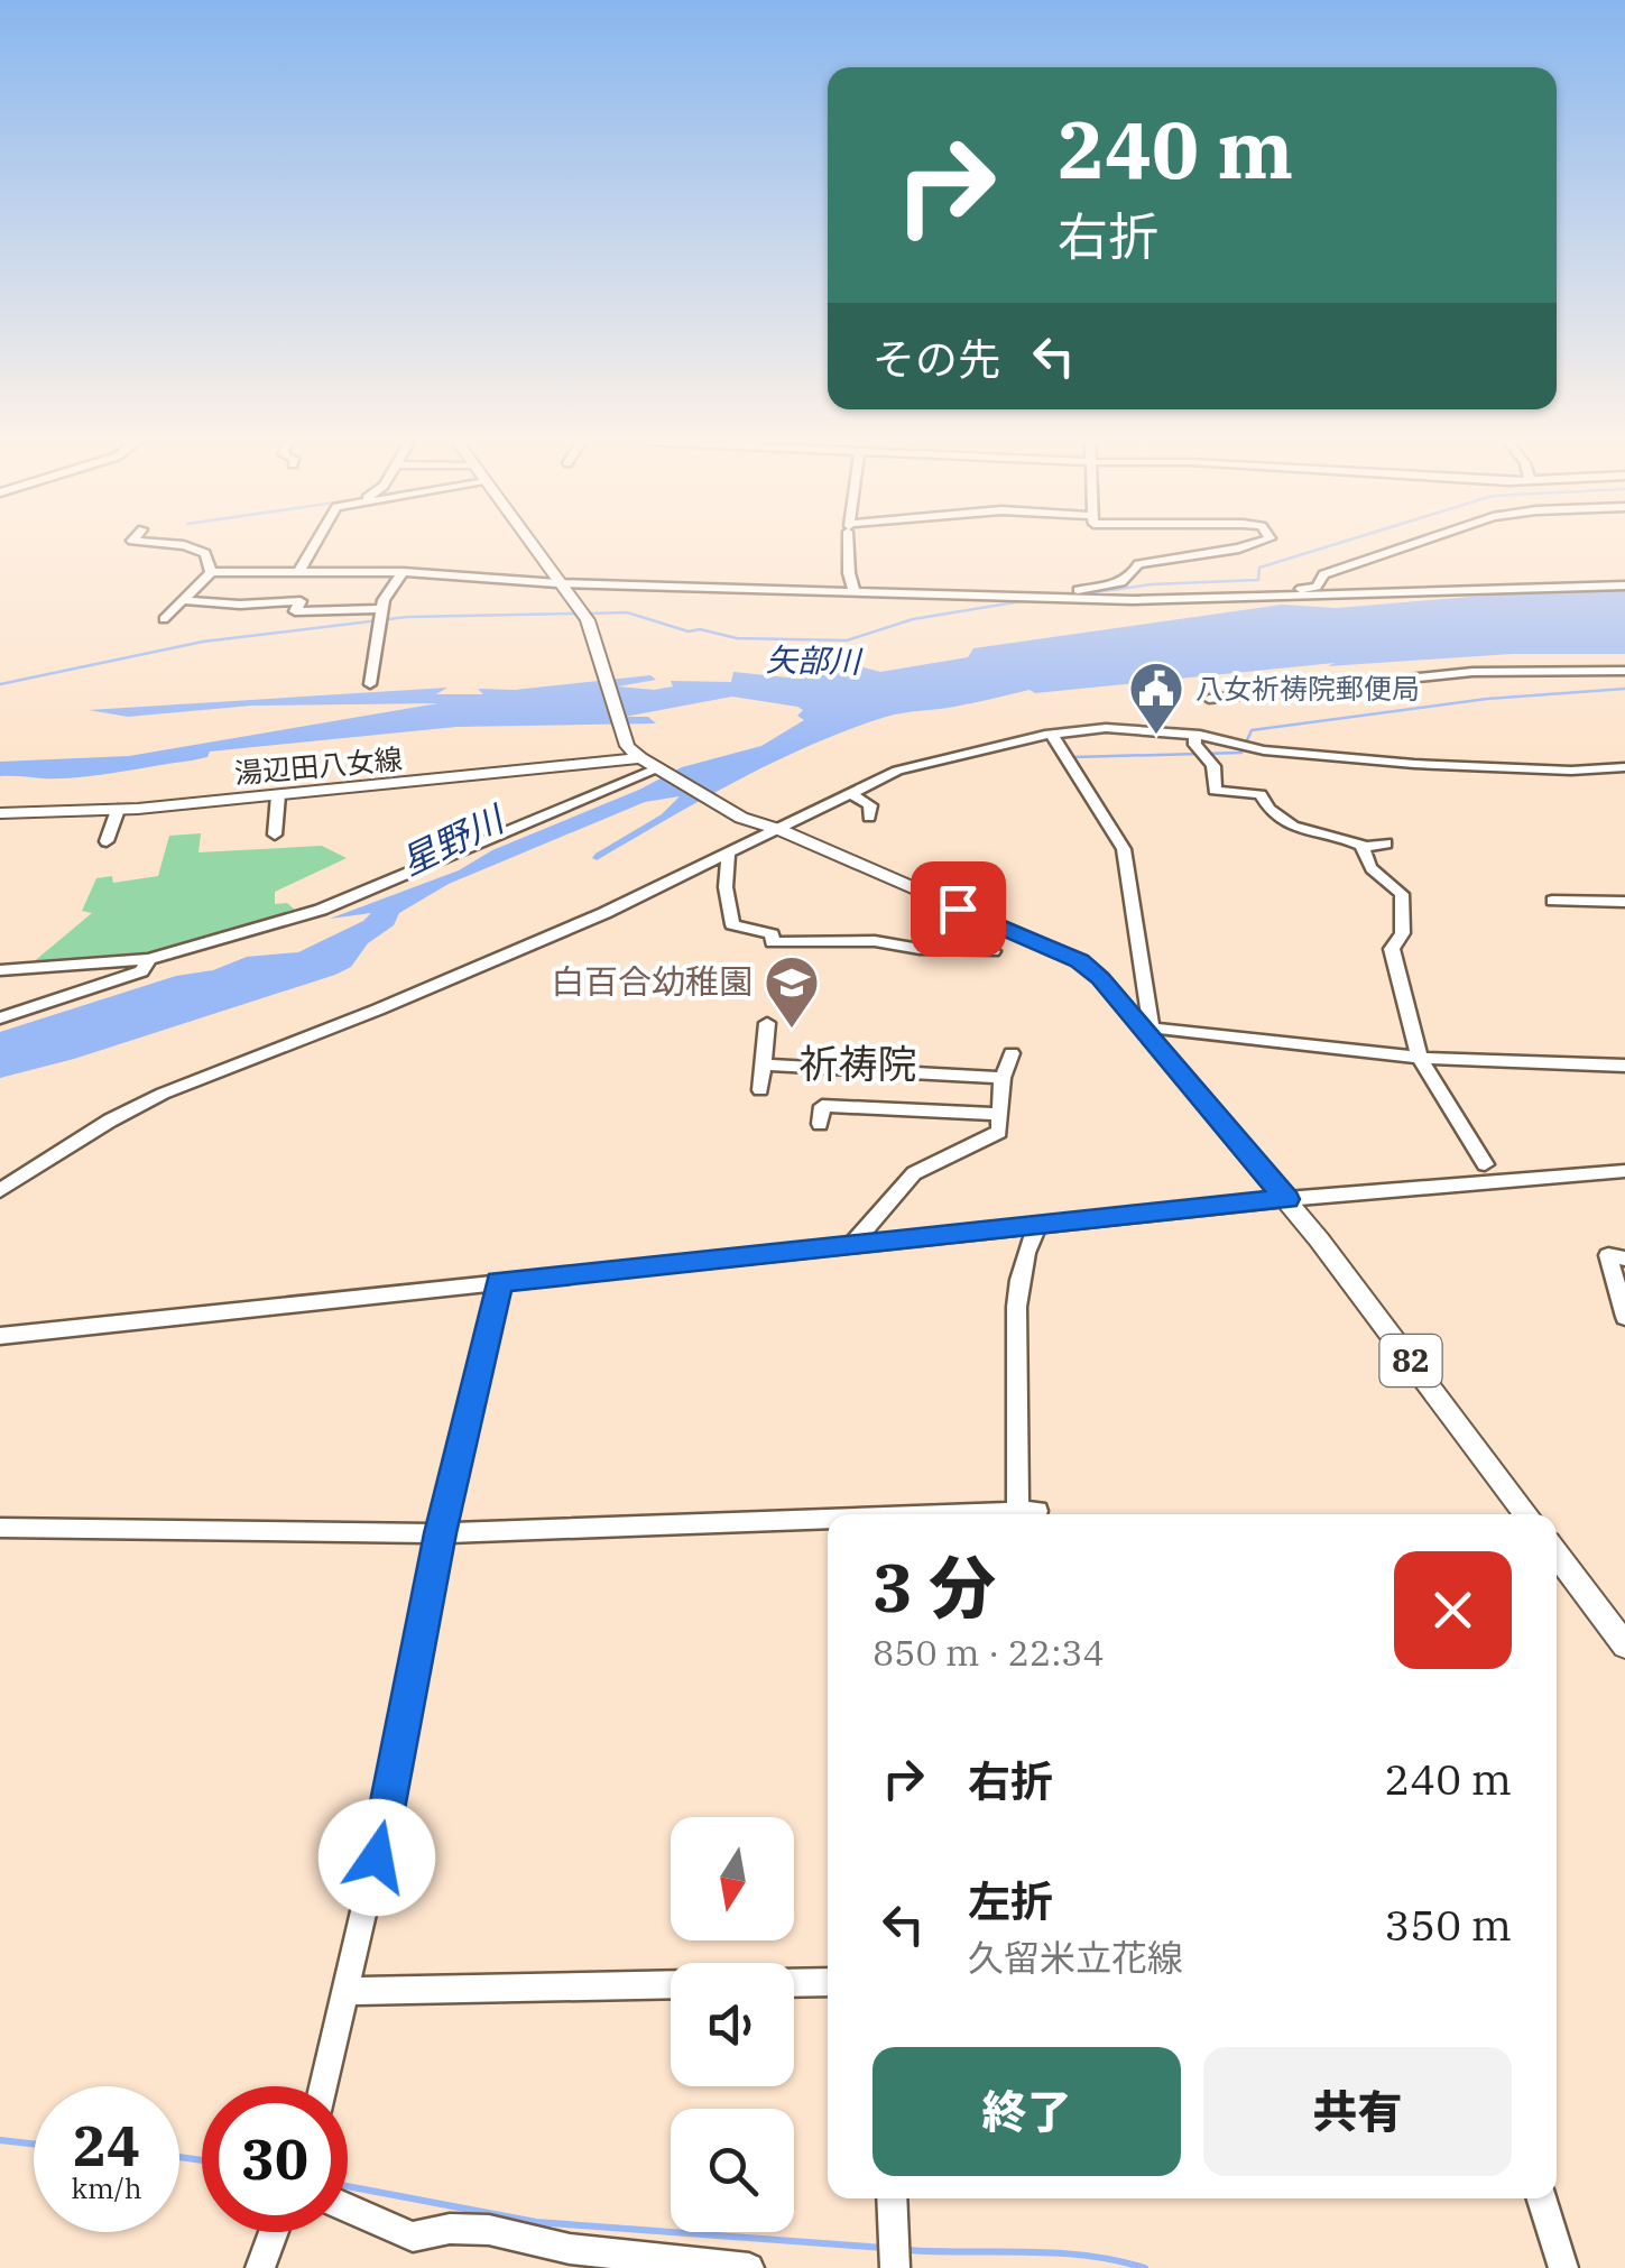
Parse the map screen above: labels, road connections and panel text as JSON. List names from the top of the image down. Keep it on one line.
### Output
{"streets":{"main road":["湯辺田八女線","82"]},"crossings":[["湯辺田八女線","82"]],"districts":["祈祷院"],"water":["矢部川","星野川"],"places":{"public building":["八女祈祷院郵便局"],"school or university":["白百合幼稚園"]},"north":"bottom","page":{"turn":["240 m","右折"],"then":"その先","heading":["3 分","850 m · 22:34"],"list":[{"name":"右折","value":"240 m"},{"name":"左折","note":"久留米立花線","value":"350 m"}],"buttons":["終了","共有"],"speed":"24 km/h","limit":"30"}}
